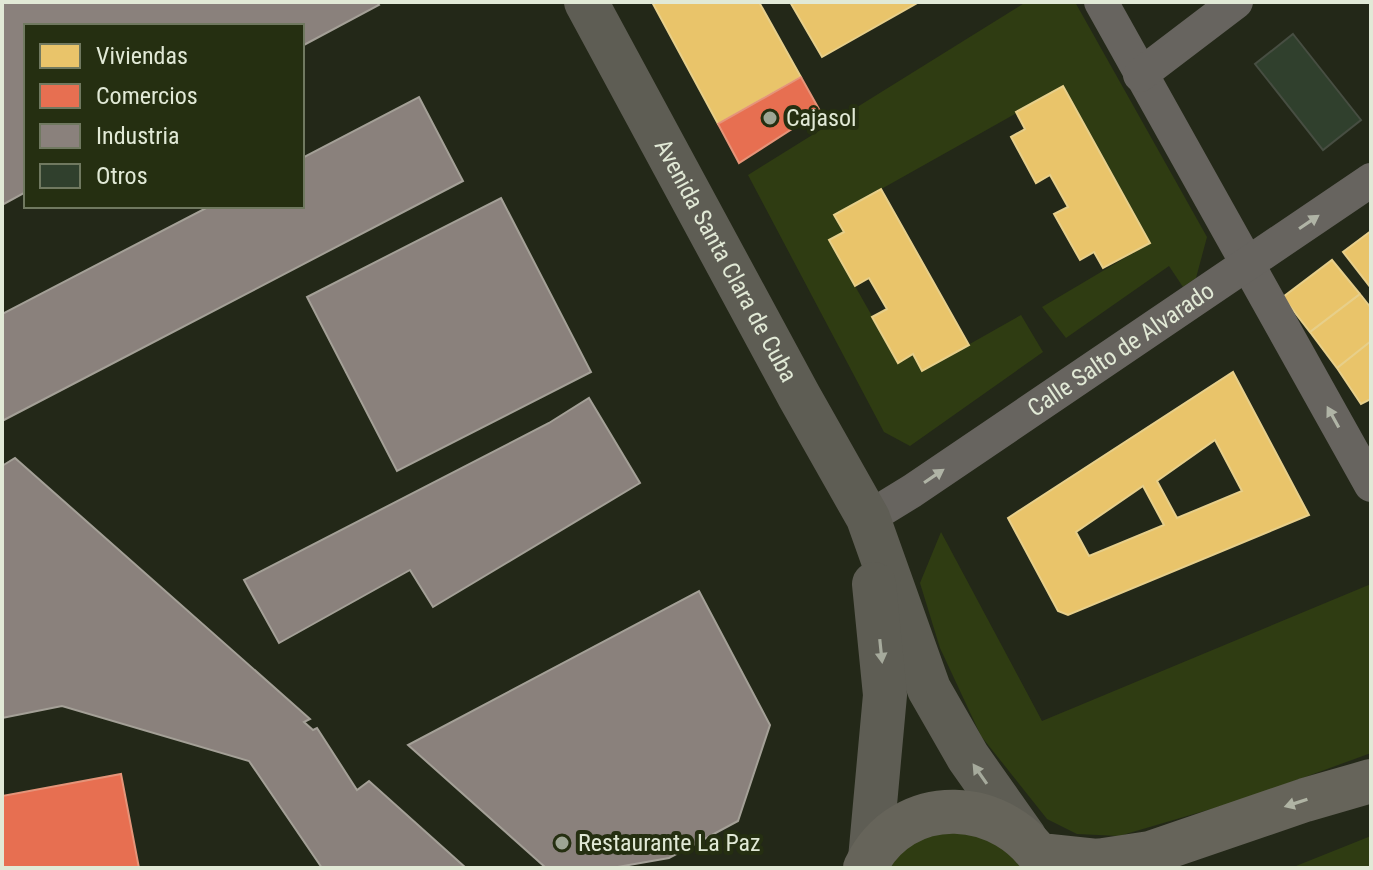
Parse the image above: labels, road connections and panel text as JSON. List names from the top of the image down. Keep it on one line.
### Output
{"streets":{"street":["Avenida Santa Clara de Cuba","Calle Salto de Alvarado"]},"crossings":[["Avenida Santa Clara de Cuba","Calle Salto de Alvarado"]],"one_way":["Calle Salto de Alvarado"],"places":["Cajasol","Restaurante La Paz"],"legend":["Viviendas","Comercios","Industria","Otros"]}
